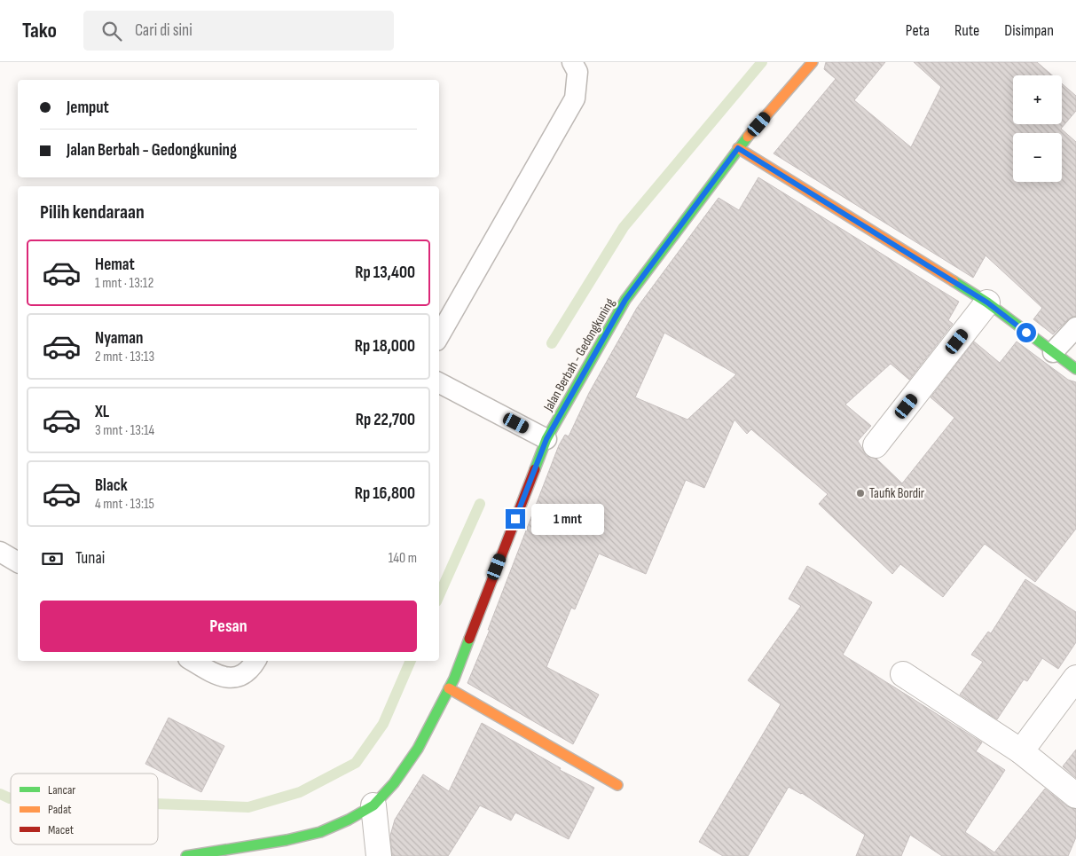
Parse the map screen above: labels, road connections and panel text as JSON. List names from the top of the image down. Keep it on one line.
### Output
{"streets":{"main road":["Jalan Berbah - Gedongkuning"]},"places":["Taufik Bordir"],"legend":["Lancar","Padat","Macet"],"page":{"header":"Tako","search":"Cari di sini","nav":["Peta","Rute","Disimpan"],"map_buttons":["+","−"],"banner":["Jemput","Jalan Berbah - Gedongkuning"],"heading":"Pilih kendaraan","list":[{"name":"Hemat","note":"1 mnt · 13:12","value":"Rp 13,400"},{"name":"Nyaman","note":"2 mnt · 13:13","value":"Rp 18,000"},{"name":"XL","note":"3 mnt · 13:14","value":"Rp 22,700"},{"name":"Black","note":"4 mnt · 13:15","value":"Rp 16,800"}],"bubble":"1 mnt","pay":["Tunai","140 m"],"buttons":"Pesan"}}
